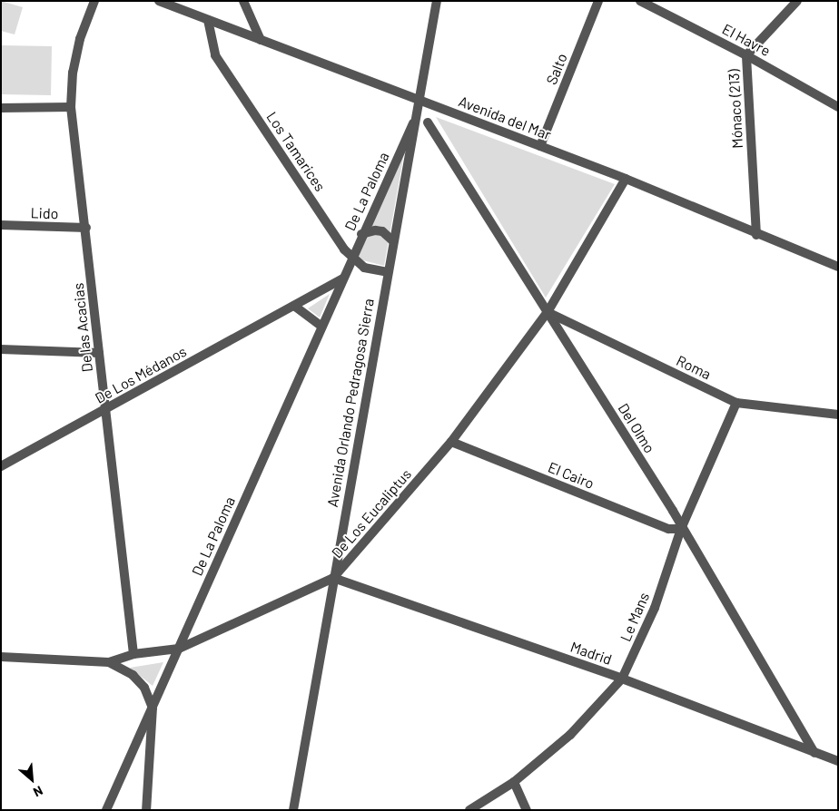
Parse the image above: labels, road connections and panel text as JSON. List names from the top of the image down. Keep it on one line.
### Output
{"streets":{"street":["El Havre","Salto","Mónaco (213)","Avenida del Mar","Los Tamarices","De La Paloma","Lido","De las Acacias","Roma","De Los Médanos","Avenida Orlando Pedragosa Sierra","Del Olmo","El Cairo","De Los Eucaliptus","Le Mans","Madrid"]},"crossings":[["El Havre","Mónaco (213)"],["Salto","Avenida del Mar"],["Mónaco (213)","Avenida del Mar"],["Avenida del Mar","Los Tamarices"],["Avenida del Mar","Avenida Orlando Pedragosa Sierra"],["Avenida del Mar","De Los Eucaliptus"],["Los Tamarices","De La Paloma"],["Los Tamarices","Avenida Orlando Pedragosa Sierra"],["De La Paloma","De Los Médanos"],["De La Paloma","Avenida Orlando Pedragosa Sierra"],["De La Paloma","De Los Eucaliptus"],["Lido","De las Acacias"],["De las Acacias","De Los Médanos"],["De las Acacias","De Los Eucaliptus"],["Roma","Del Olmo"],["Roma","De Los Eucaliptus"],["Roma","Le Mans"],["Avenida Orlando Pedragosa Sierra","De Los Eucaliptus"],["Avenida Orlando Pedragosa Sierra","Madrid"],["Del Olmo","El Cairo"],["Del Olmo","De Los Eucaliptus"],["Del Olmo","Le Mans"],["Del Olmo","Madrid"],["El Cairo","De Los Eucaliptus"],["El Cairo","Le Mans"],["De Los Eucaliptus","Madrid"],["Le Mans","Madrid"]],"north":"bottom right"}
